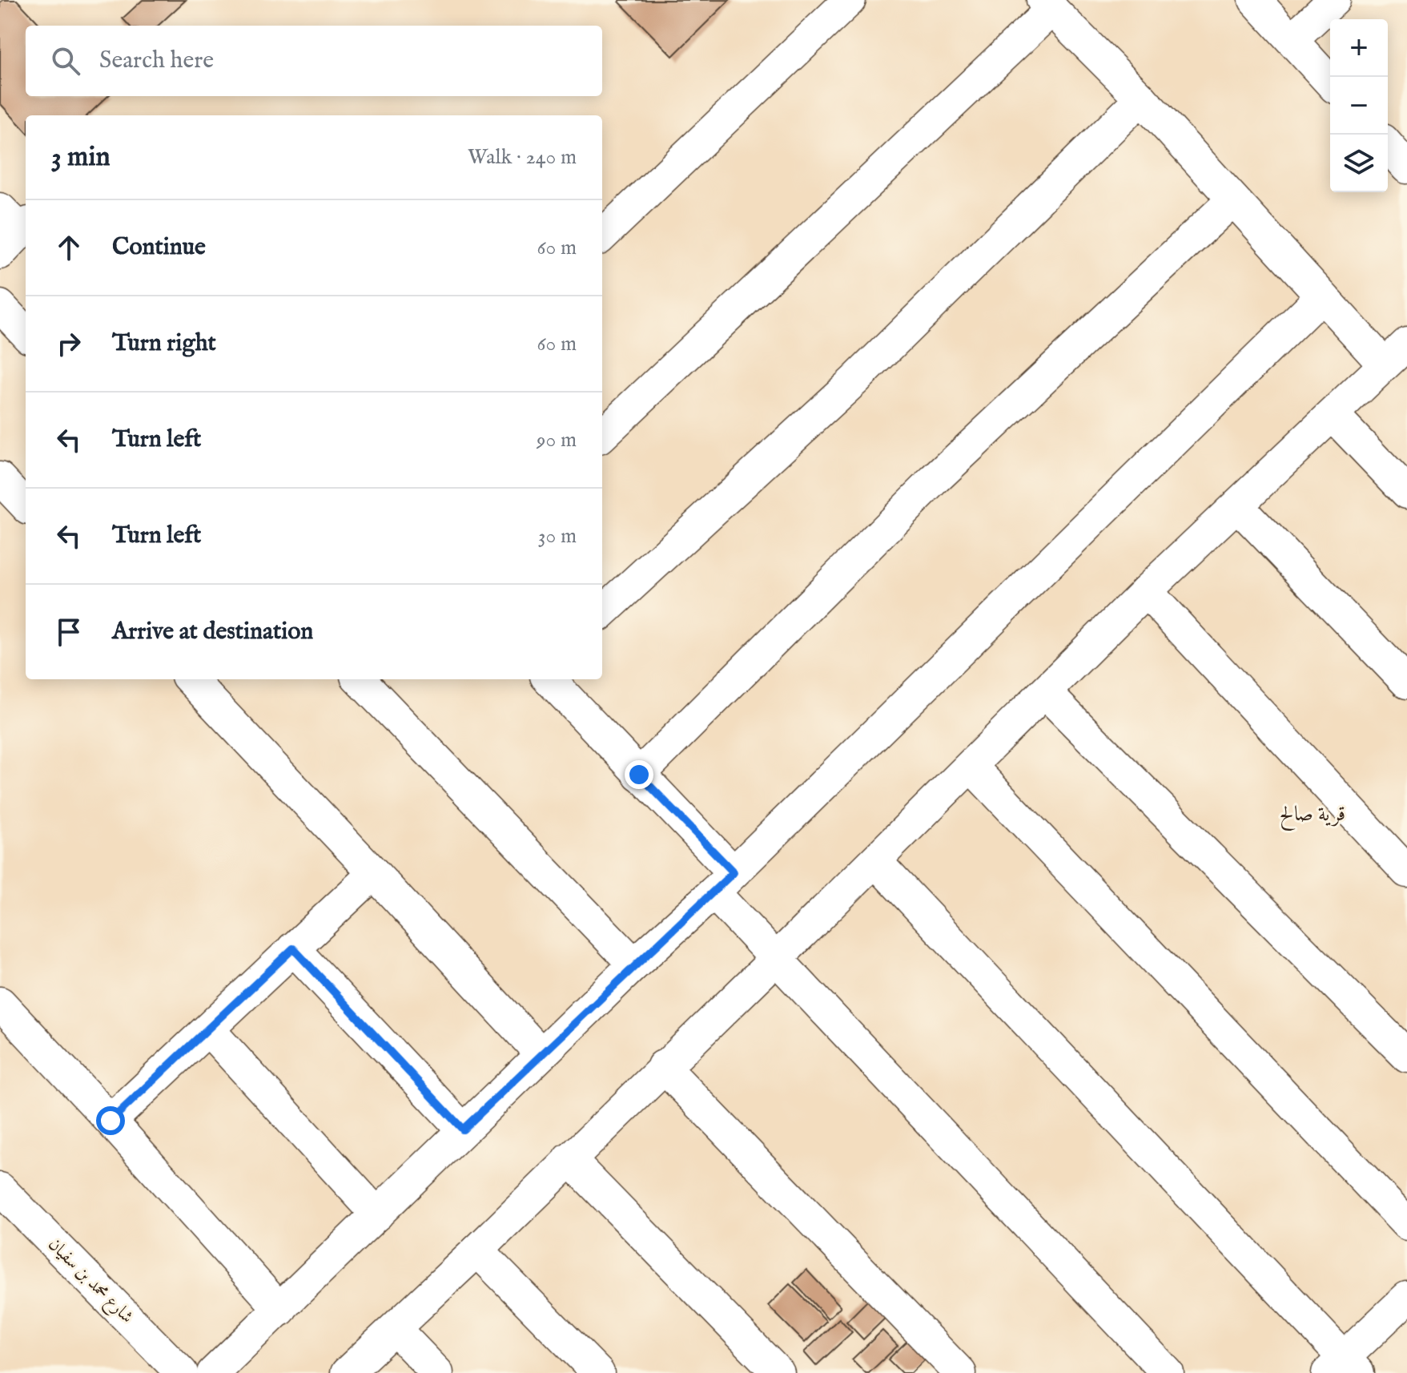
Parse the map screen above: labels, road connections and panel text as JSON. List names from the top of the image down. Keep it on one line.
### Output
{"streets":{"street":["شارع محمد بن سفيان"]},"districts":["قرية صالح"],"page":{"map_buttons":["+","−"],"search":"Search here","heading":["3 min","Walk · 240 m"],"list":[["Continue","60 m"],["Turn right","60 m"],["Turn left","90 m"],["Turn left","30 m"],"Arrive at destination"]}}
